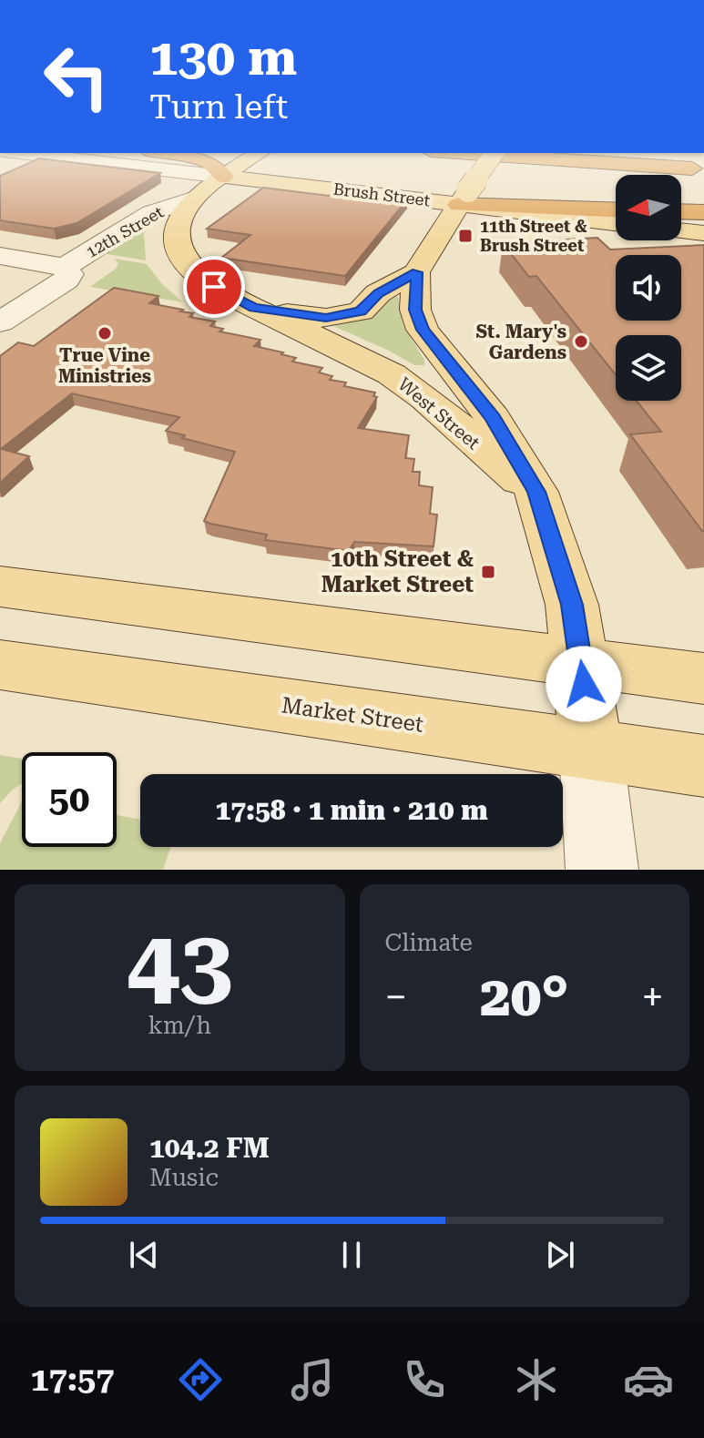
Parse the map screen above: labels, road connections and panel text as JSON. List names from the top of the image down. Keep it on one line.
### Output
{"streets":{"main road":["Brush Street","12th Street","West Street","Market Street"]},"crossings":[["Brush Street","12th Street"],["12th Street","West Street"]],"places":{"transit":["11th Street & Brush Street","10th Street & Market Street"],"other":["True Vine Ministries","St. Mary's Gardens"]},"north":"left","page":{"turn":["130 m","Turn left"],"limit":"50","trip":"17:58 · 1 min · 210 m","tile":[["43","km/h"],"Climate"],"heat":["−","20°","+"],"song":["104.2 FM","Music"],"tabs":"17:57"}}
